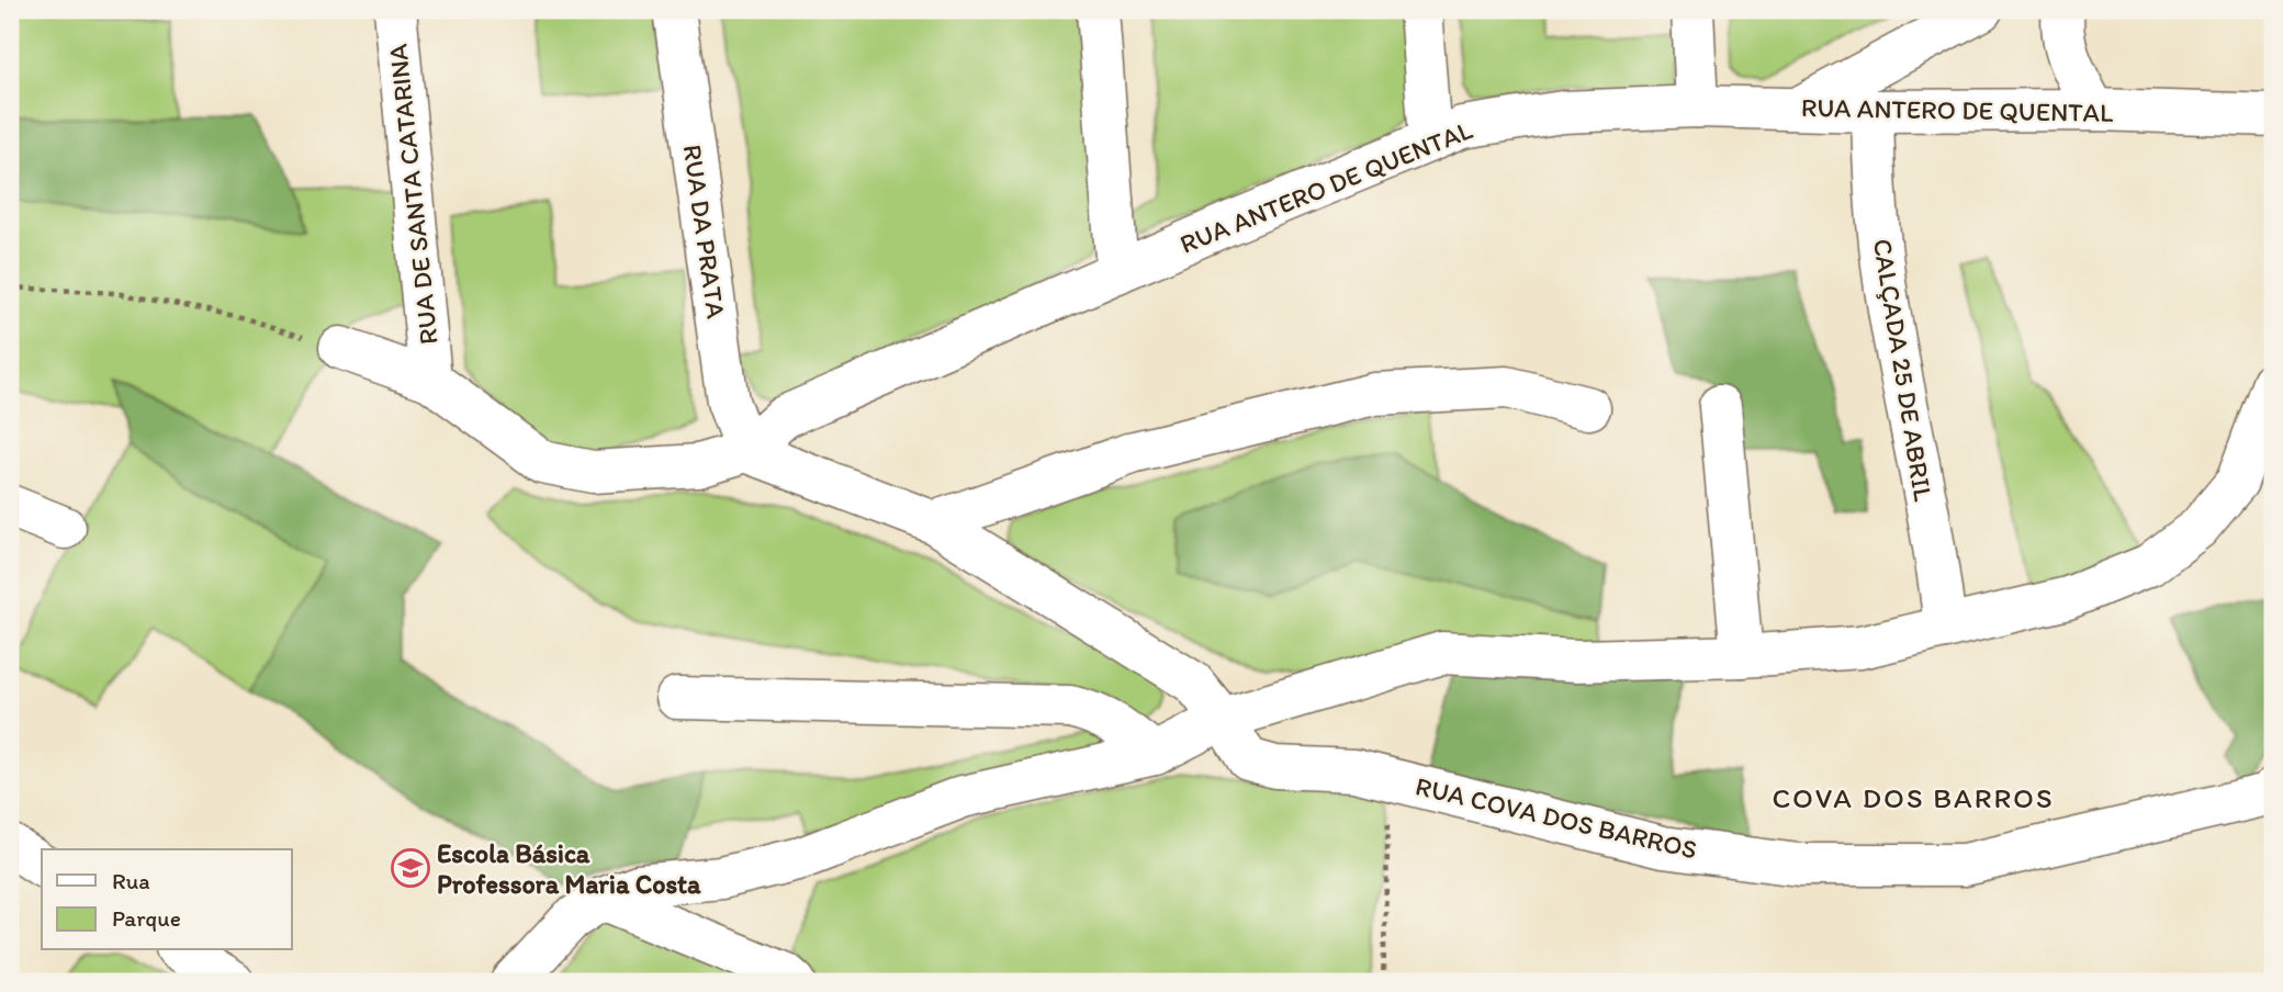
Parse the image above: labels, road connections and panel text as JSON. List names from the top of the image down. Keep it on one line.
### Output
{"streets":{"street":["RUA ANTERO DE QUENTAL","RUA DE SANTA CATARINA","RUA DA PRATA","CALÇADA 25 DE ABRIL","RUA COVA DOS BARROS"]},"crossings":[["RUA ANTERO DE QUENTAL","RUA DA PRATA"],["RUA ANTERO DE QUENTAL","CALÇADA 25 DE ABRIL"]],"districts":["COVA DOS BARROS"],"places":{"school or university":["Escola Básica Professora Maria Costa"]},"legend":["Rua","Parque"]}
